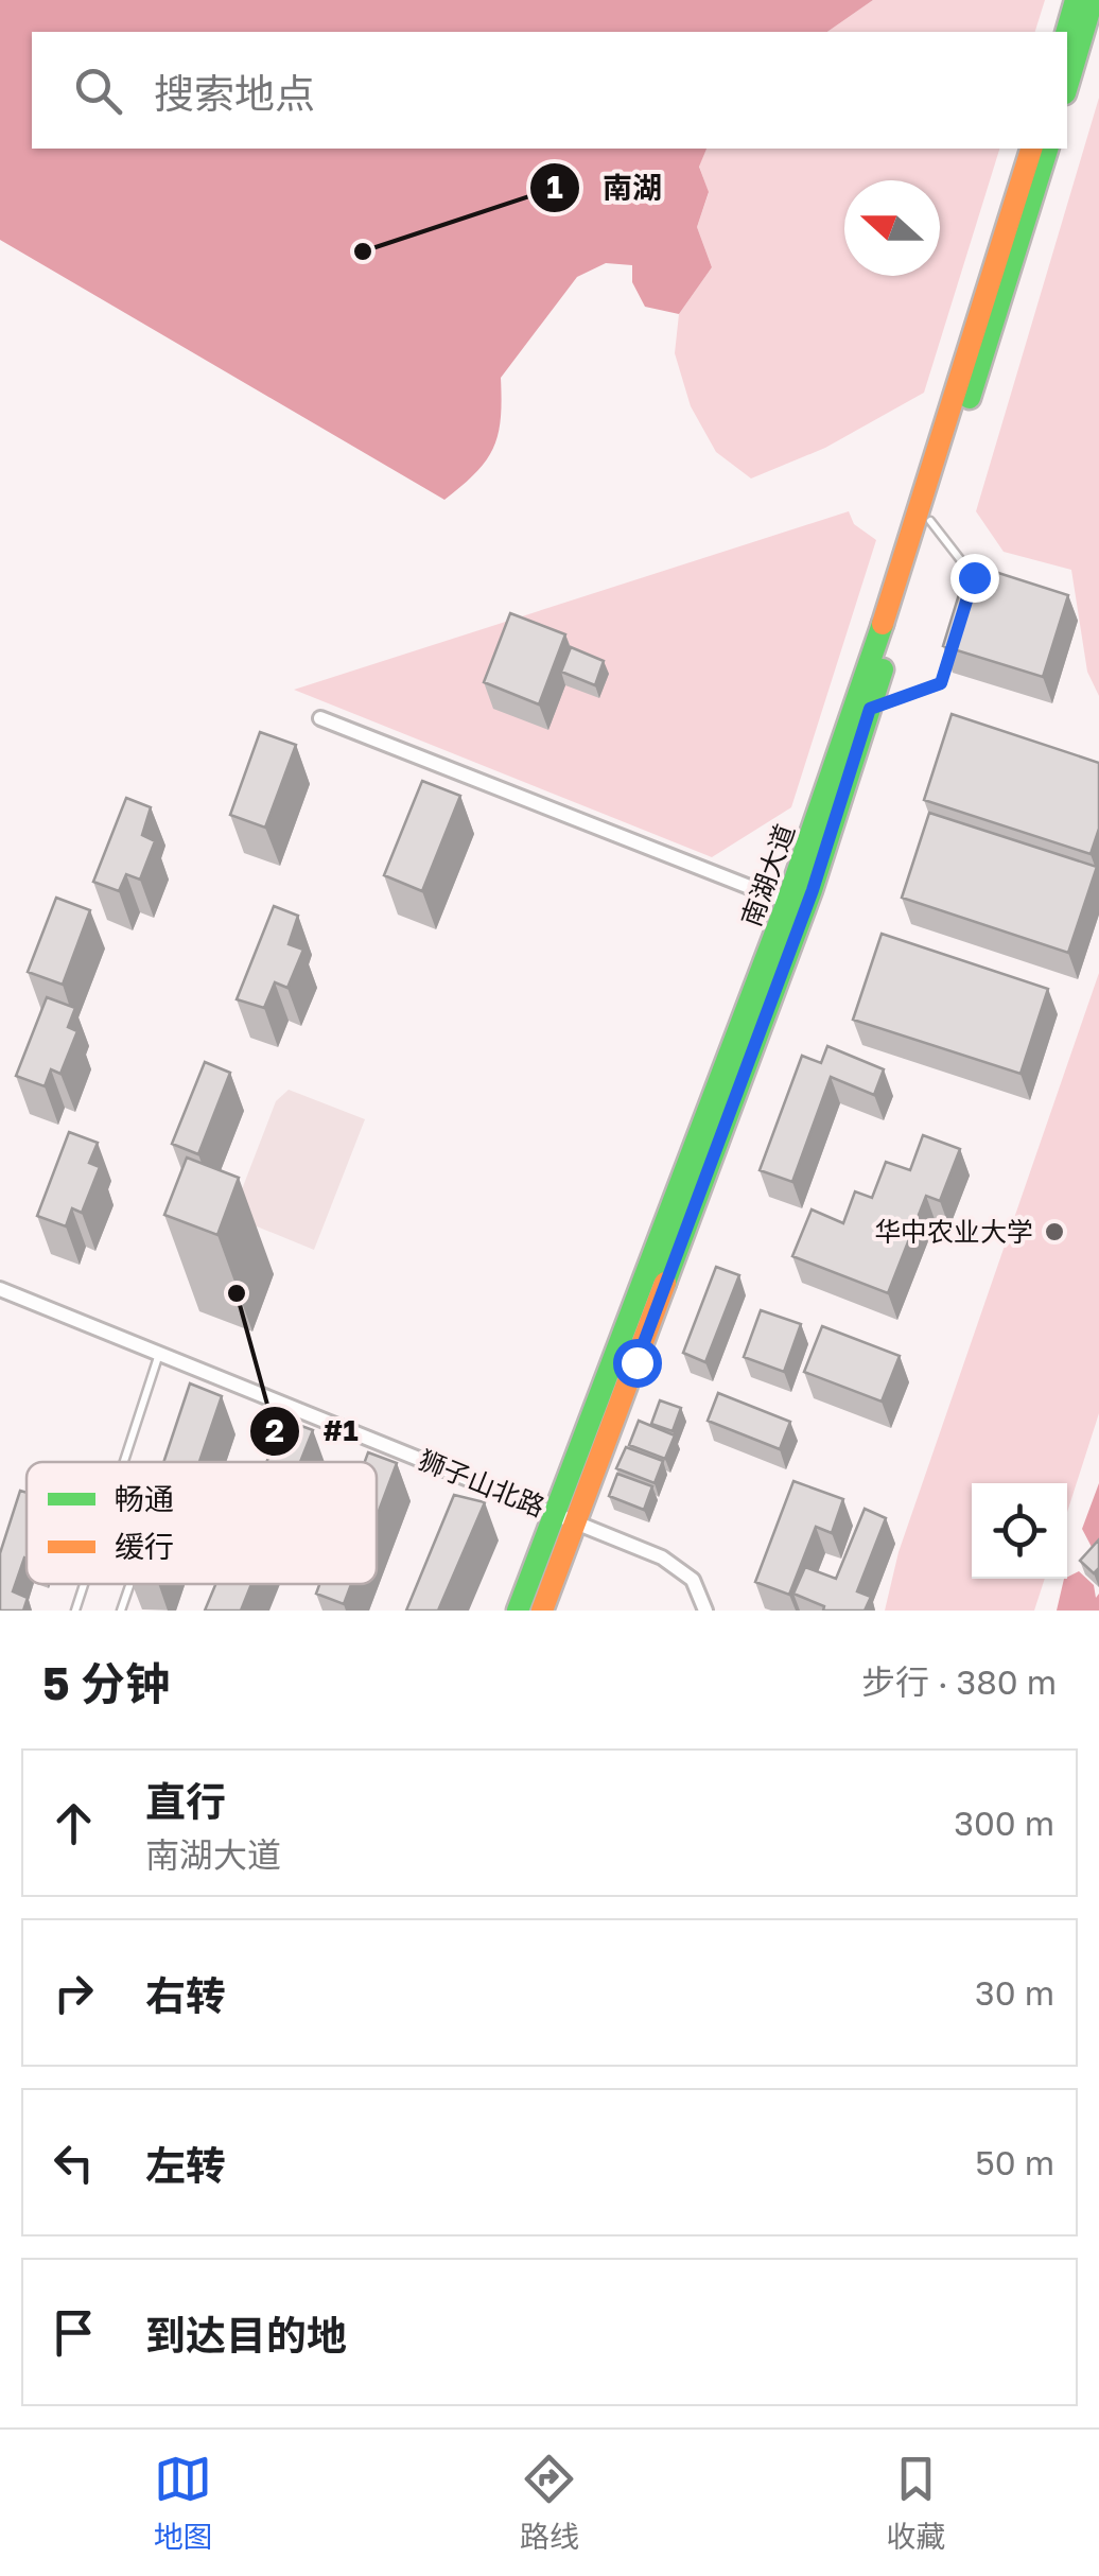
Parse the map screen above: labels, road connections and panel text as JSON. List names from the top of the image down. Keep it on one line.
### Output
{"streets":{"main road":["南湖大道"],"street":["狮子山北路"]},"crossings":[["南湖大道","狮子山北路"]],"places":["南湖","华中农业大学","#1"],"legend":["畅通","缓行"],"north":"left","page":{"search":"搜索地点","heading":["5 分钟","步行 · 380 m"],"list":[["直行","南湖大道","300 m"],["右转","30 m"],["左转","50 m"],"到达目的地"],"nav":["地图","路线","收藏"]}}
